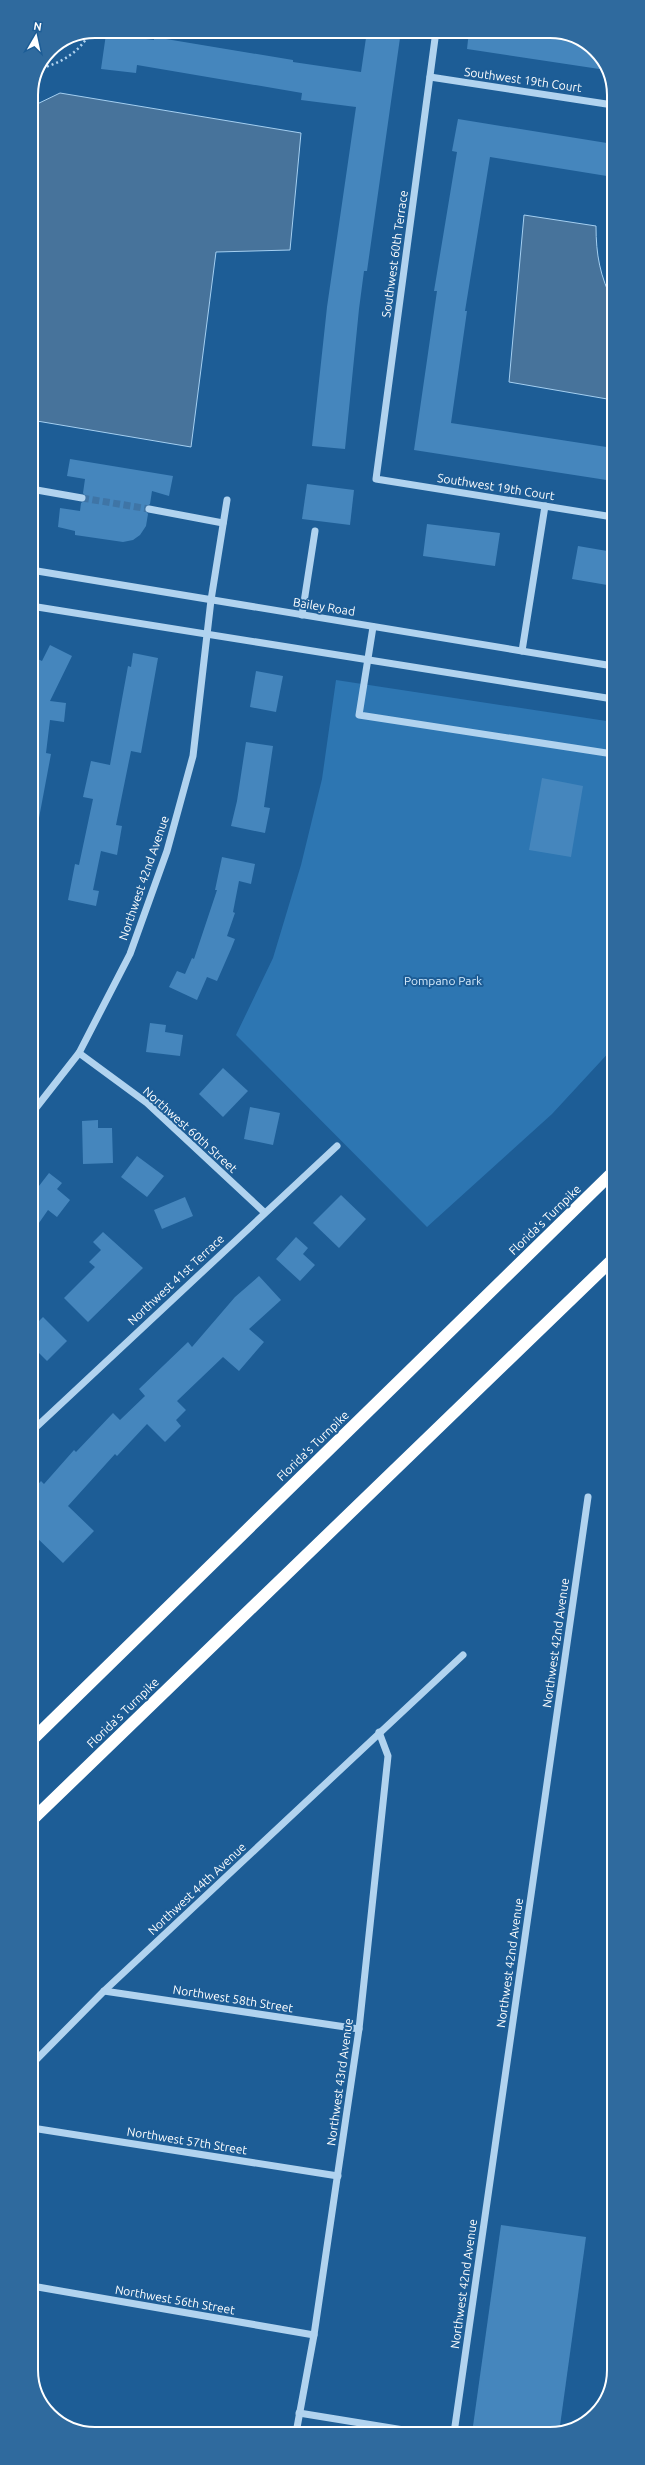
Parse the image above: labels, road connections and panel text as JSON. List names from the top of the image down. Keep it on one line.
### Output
{"streets":{"highway":["Florida's Turnpike"],"street":["Southwest 19th Court","Southwest 60th Terrace","Bailey Road","Northwest 42nd Avenue","Northwest 60th Street","Northwest 41st Terrace","Northwest 44th Avenue","Northwest 58th Street","Northwest 43rd Avenue","Northwest 57th Street","Northwest 56th Street"]},"crossings":[["Southwest 19th Court","Southwest 60th Terrace"],["Bailey Road","Northwest 42nd Avenue"],["Northwest 42nd Avenue","Northwest 60th Street"],["Northwest 60th Street","Northwest 41st Terrace"],["Northwest 44th Avenue","Northwest 58th Street"],["Northwest 44th Avenue","Northwest 43rd Avenue"],["Northwest 58th Street","Northwest 43rd Avenue"],["Northwest 43rd Avenue","Northwest 57th Street"],["Northwest 43rd Avenue","Northwest 56th Street"]],"parks":["Pompano Park"],"north":"top"}
